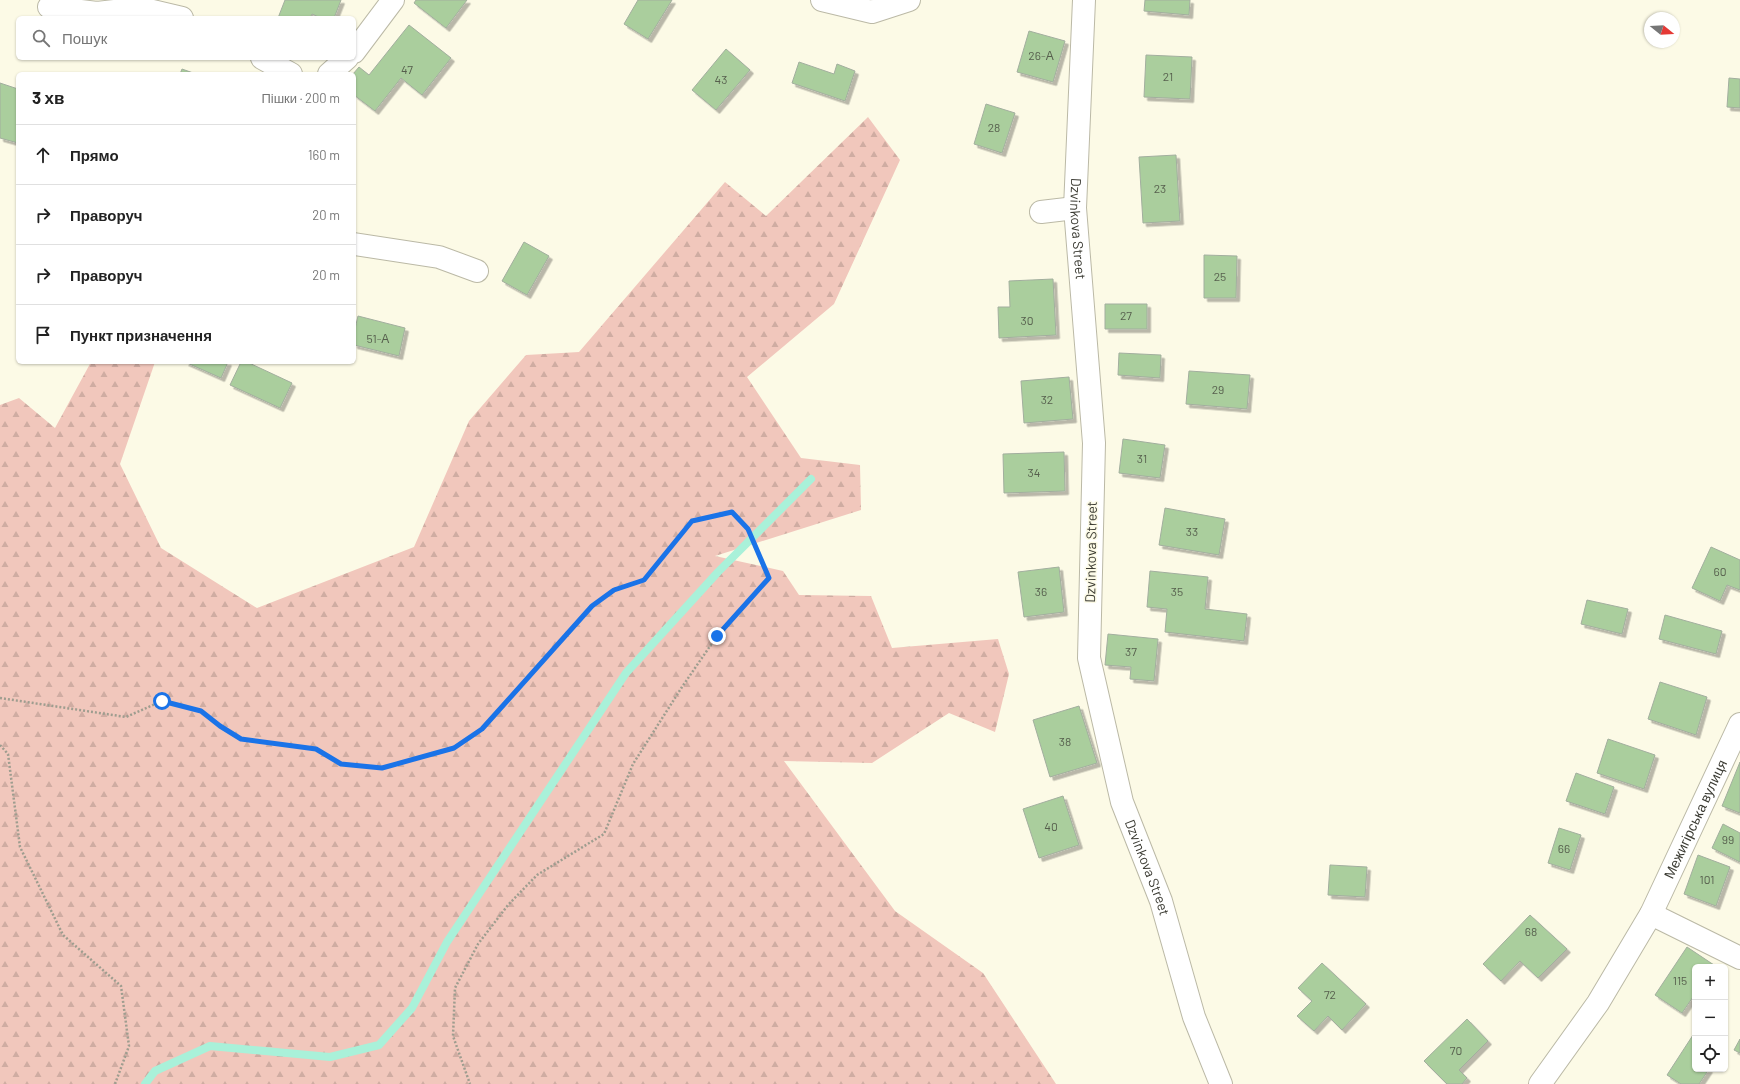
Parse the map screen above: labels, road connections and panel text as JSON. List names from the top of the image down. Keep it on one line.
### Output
{"streets":{"street":["Dzvinkova Street","Межигірська вулиця"]},"house_numbers":["26-А","47","21","43","28","23","25","27","30","51-А","29","32","31","34","33","60","36","35","37","38","40","99","66","101","68","115","72","70"],"north":"right","page":{"search":"Пошук","heading":["3 хв","Пішки · 200 m"],"list":[["Прямо","160 m"],["Праворуч","20 m"],["Праворуч","20 m"],"Пункт призначення"],"map_buttons":["+","−"]}}
